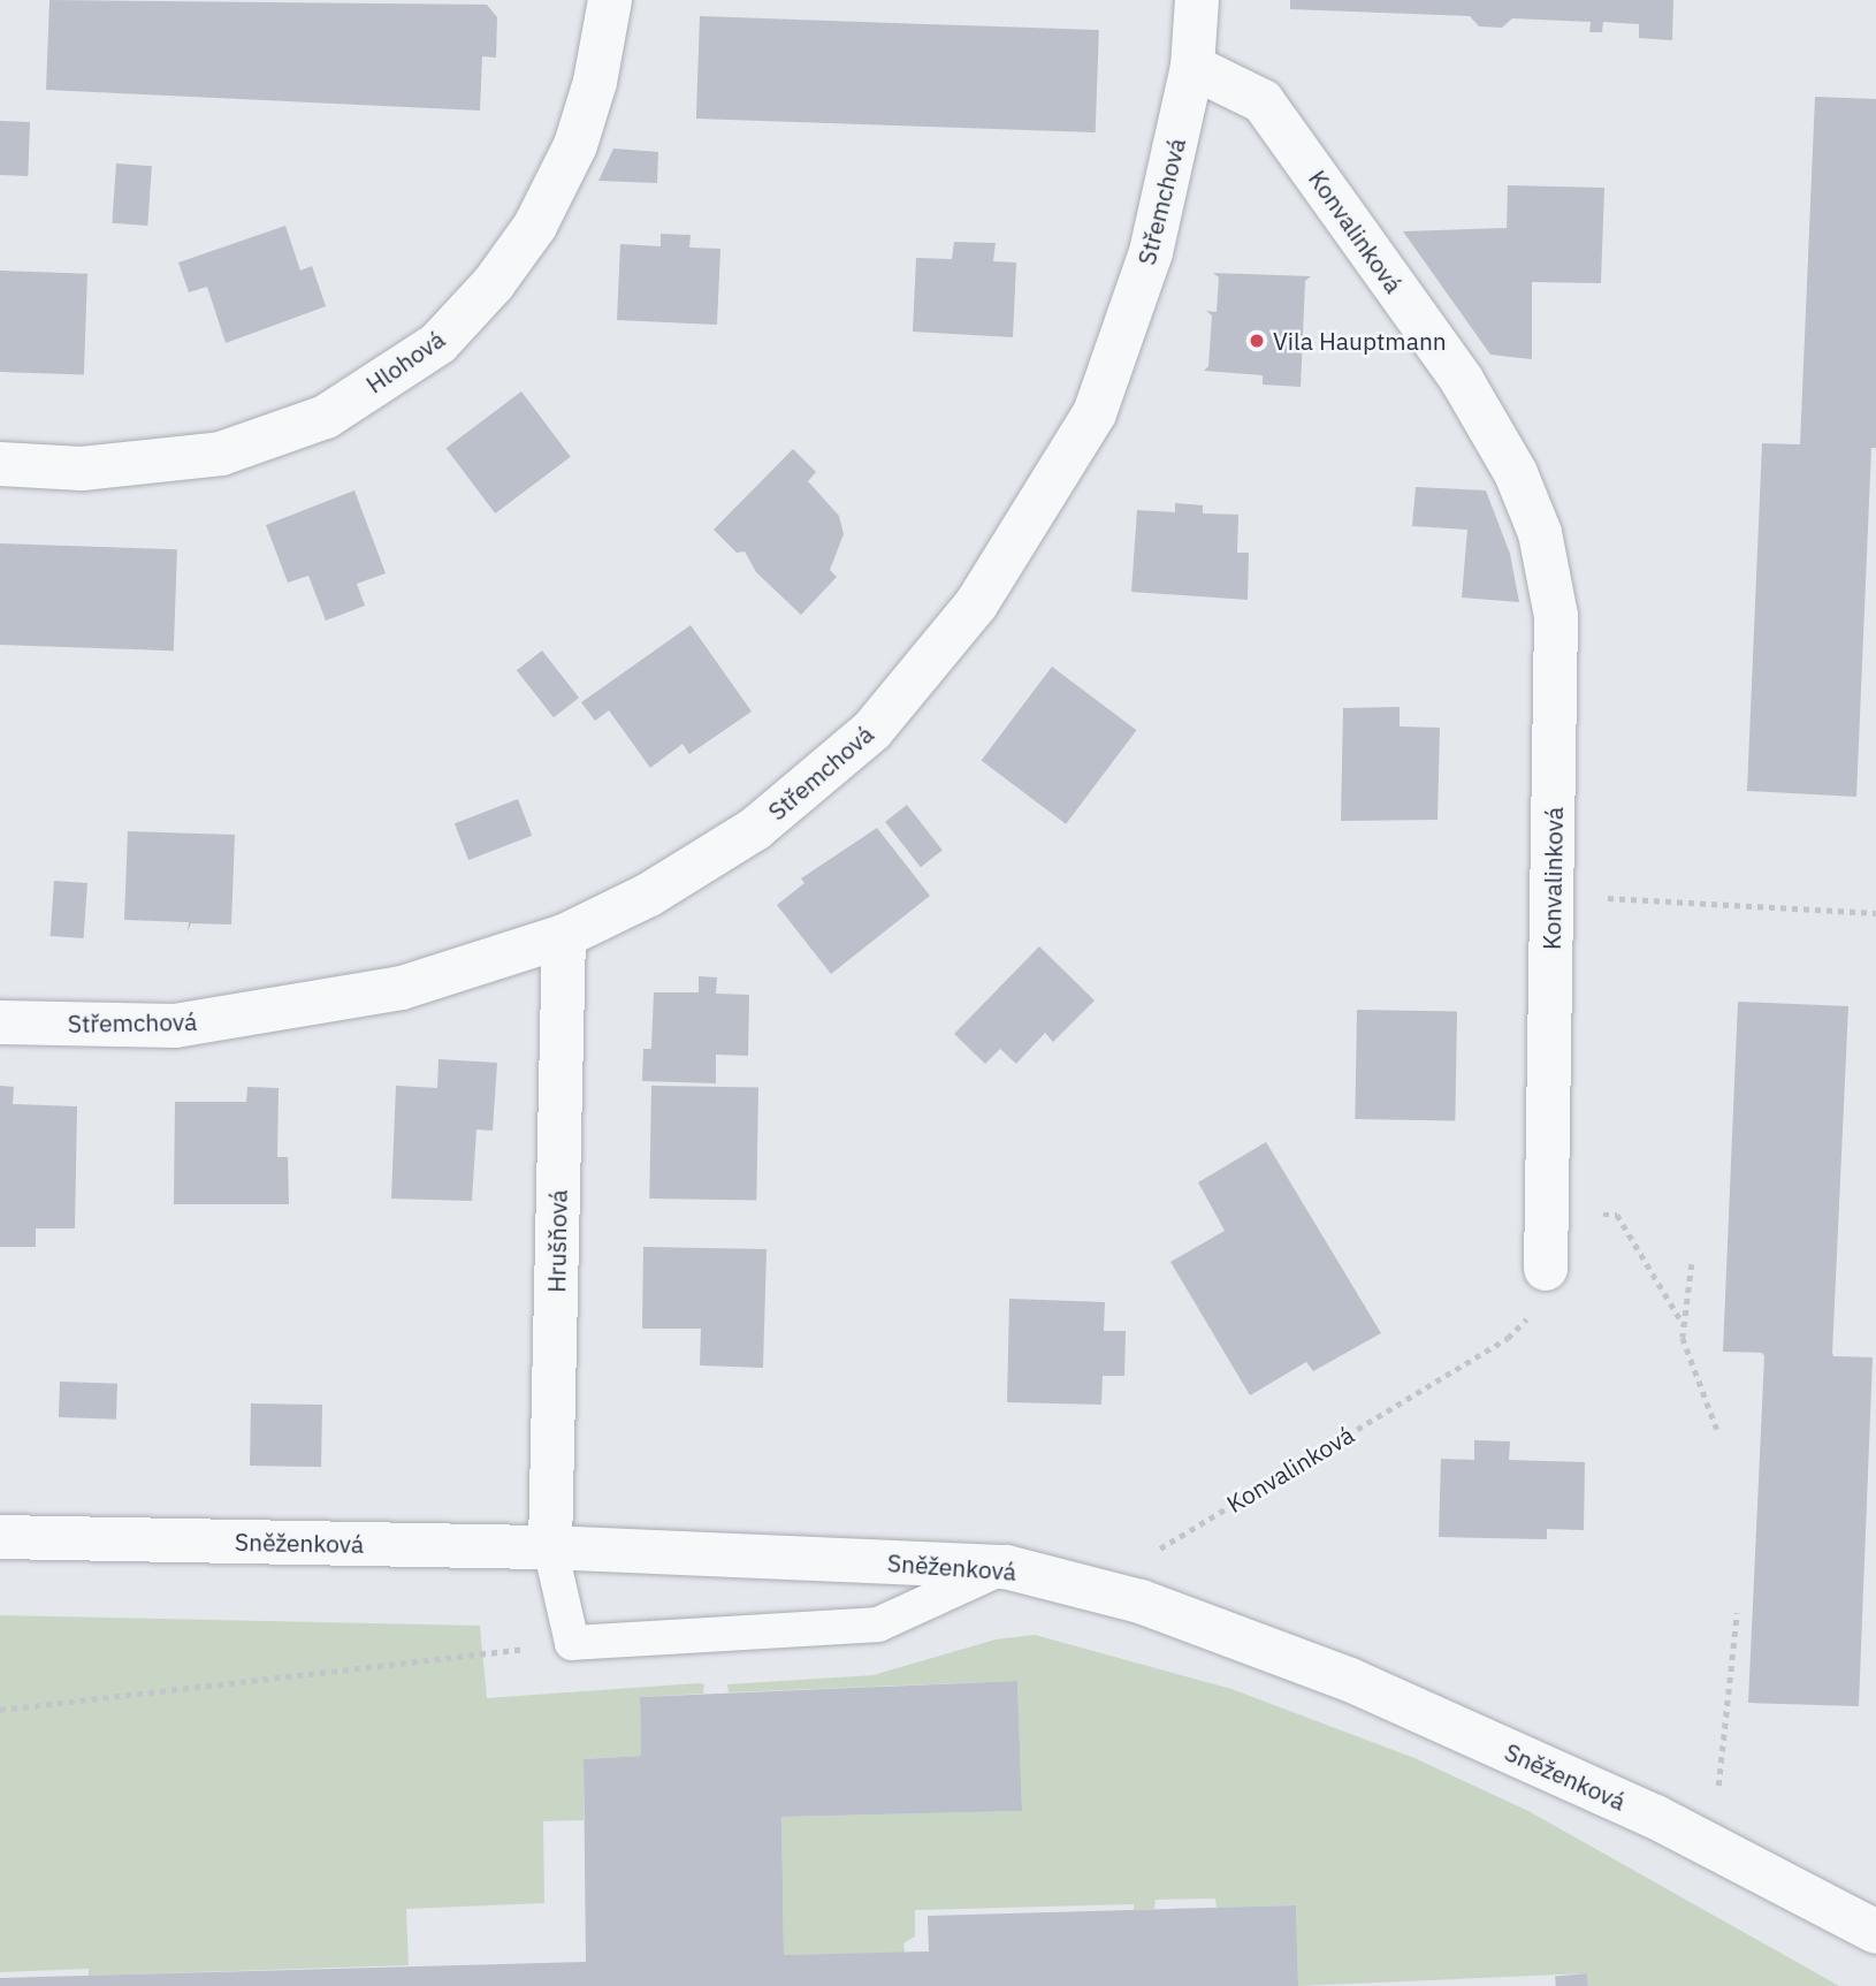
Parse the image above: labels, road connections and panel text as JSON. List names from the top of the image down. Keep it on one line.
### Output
{"streets":{"street":["Střemchová","Konvalinková","Hlohová","Hrušňová","Sněženková"]},"crossings":[["Střemchová","Konvalinková"],["Střemchová","Hrušňová"],["Konvalinková","Sněženková"],["Hrušňová","Sněženková"]],"places":["Vila Hauptmann"]}
